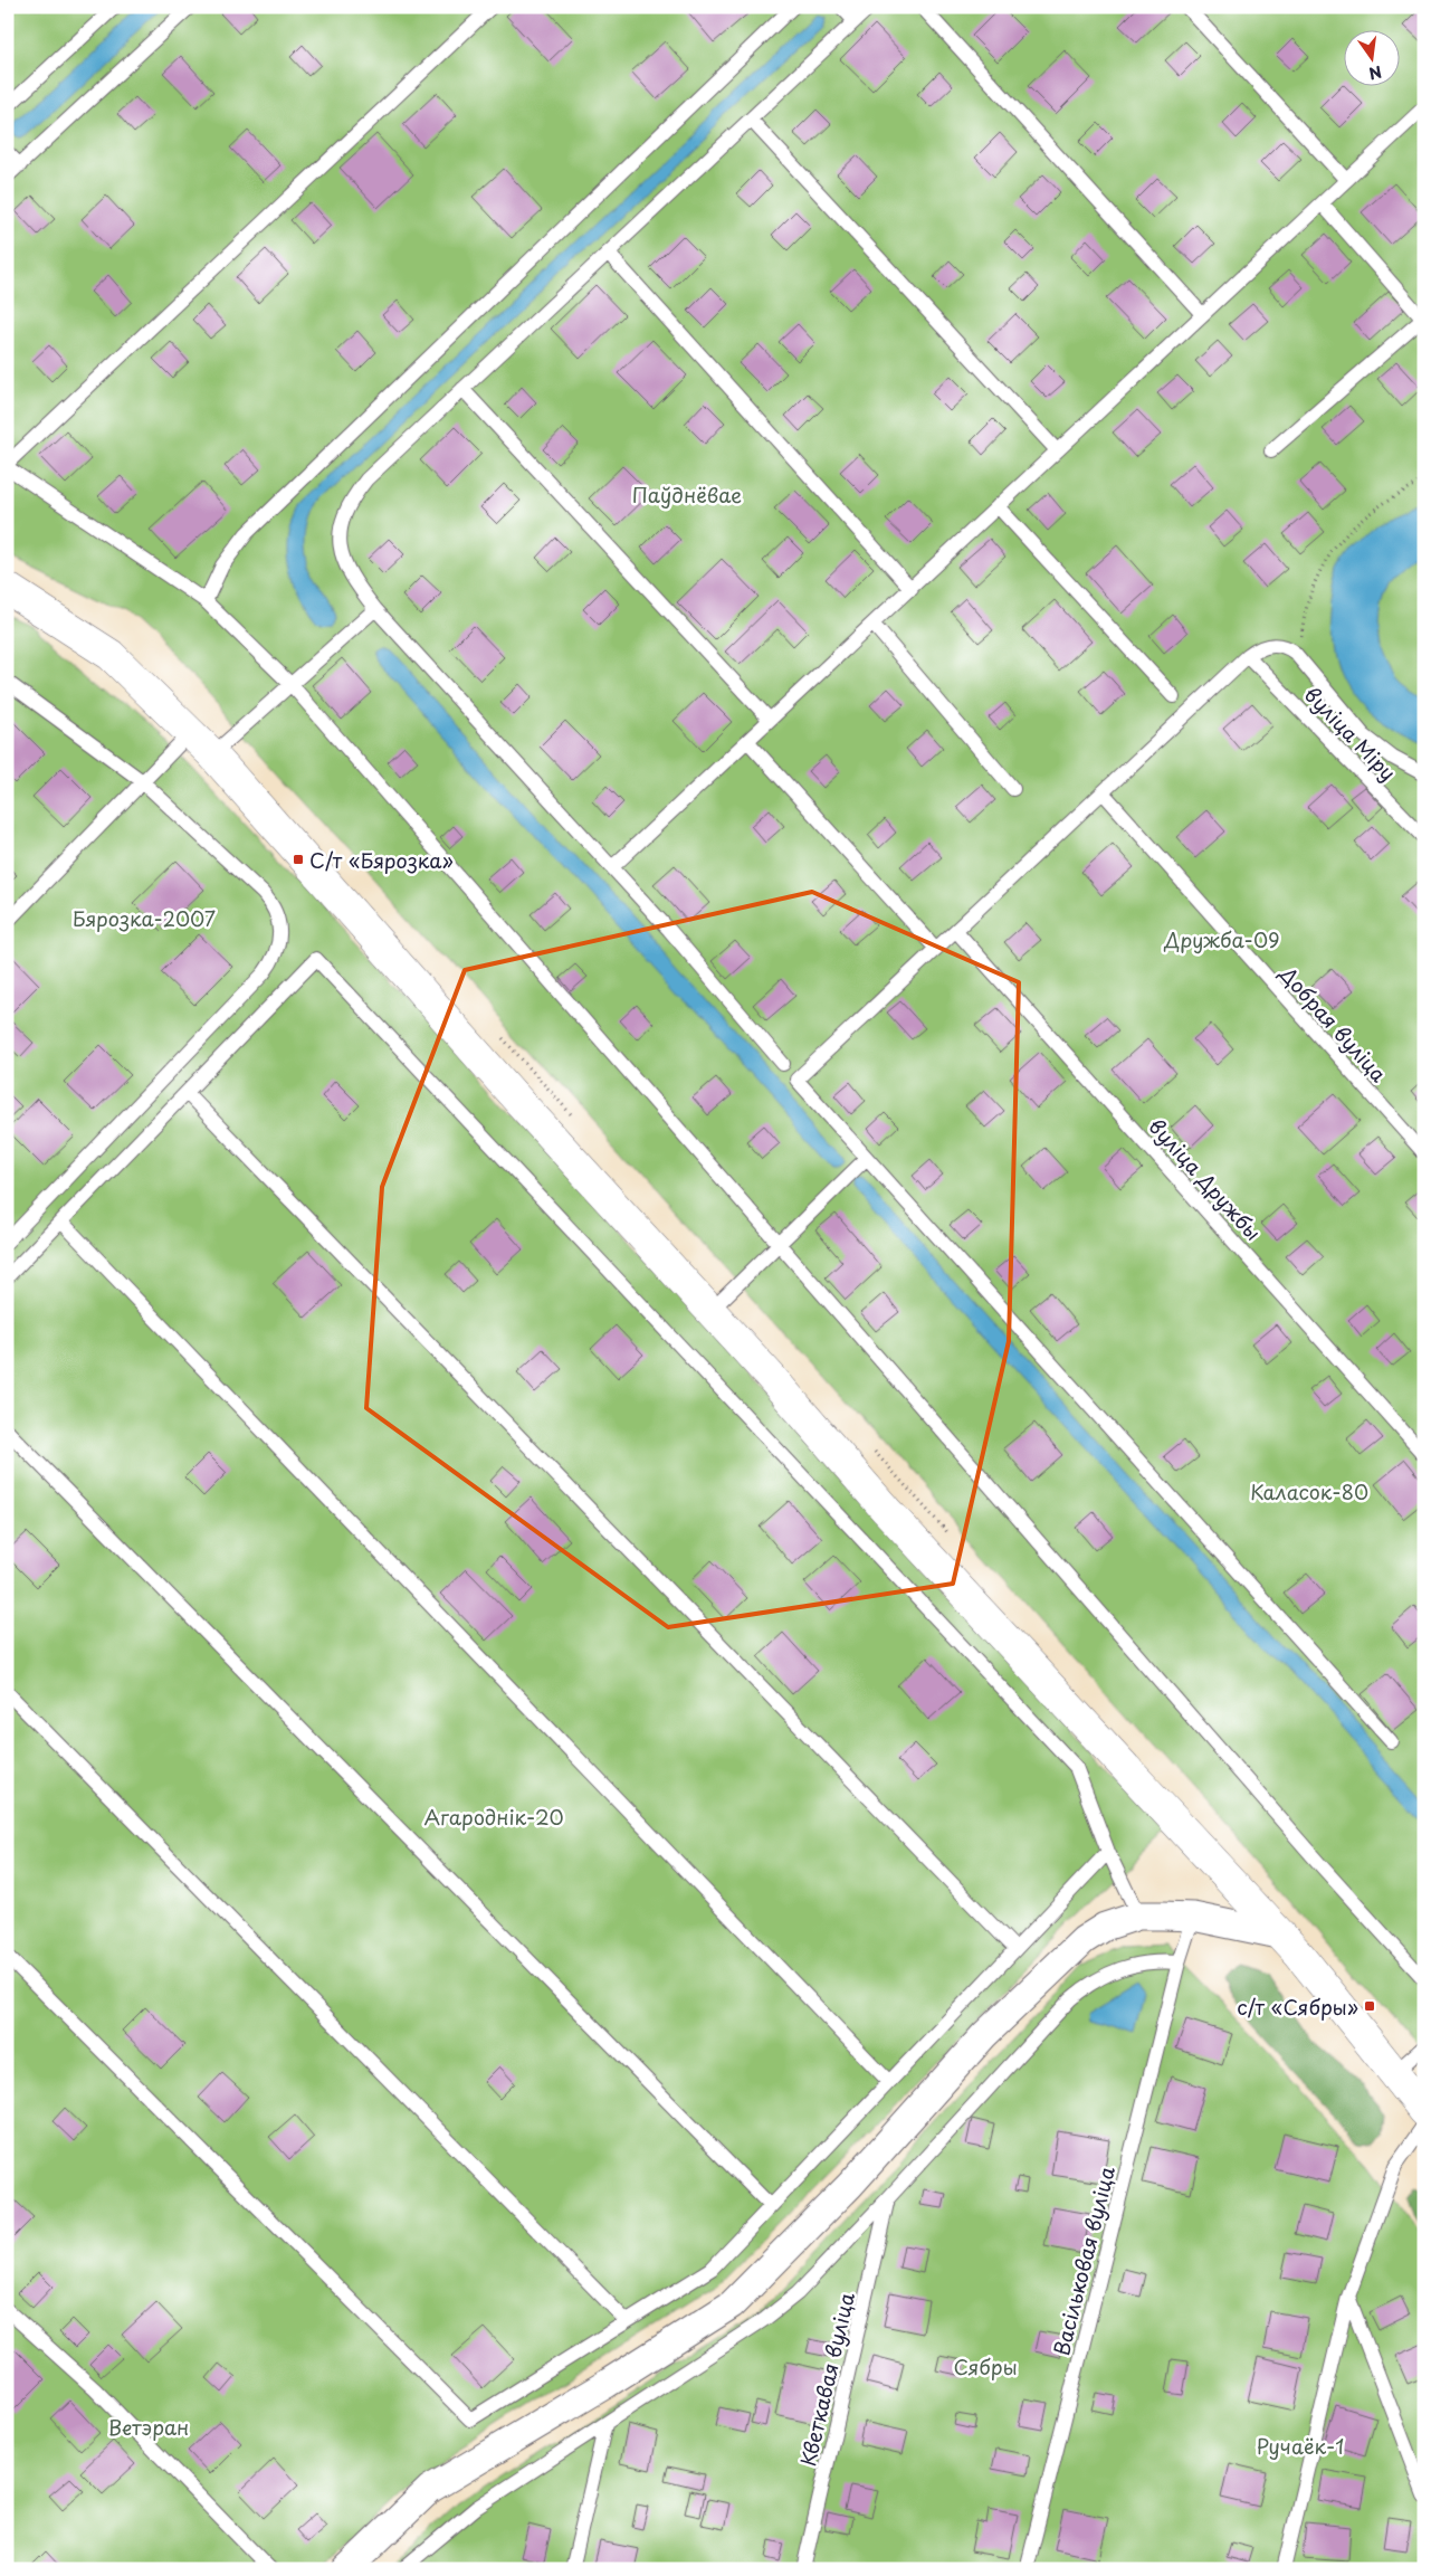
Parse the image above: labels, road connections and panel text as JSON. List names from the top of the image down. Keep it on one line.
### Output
{"streets":{"lane":["вуліца Міру","Добрая вуліца","вуліца Дружбы","Васільковая вуліца","Кветкавая вуліца"]},"parks":["Паўднёвае","Бярозка-2007","Дружба-09","Каласок-80","Агароднік-20","Сябры","Ветэран","Ручаёк-1"],"places":{"transit":["С/т «Бярозка»","с/т «Сябры»"]},"north":"bottom"}
